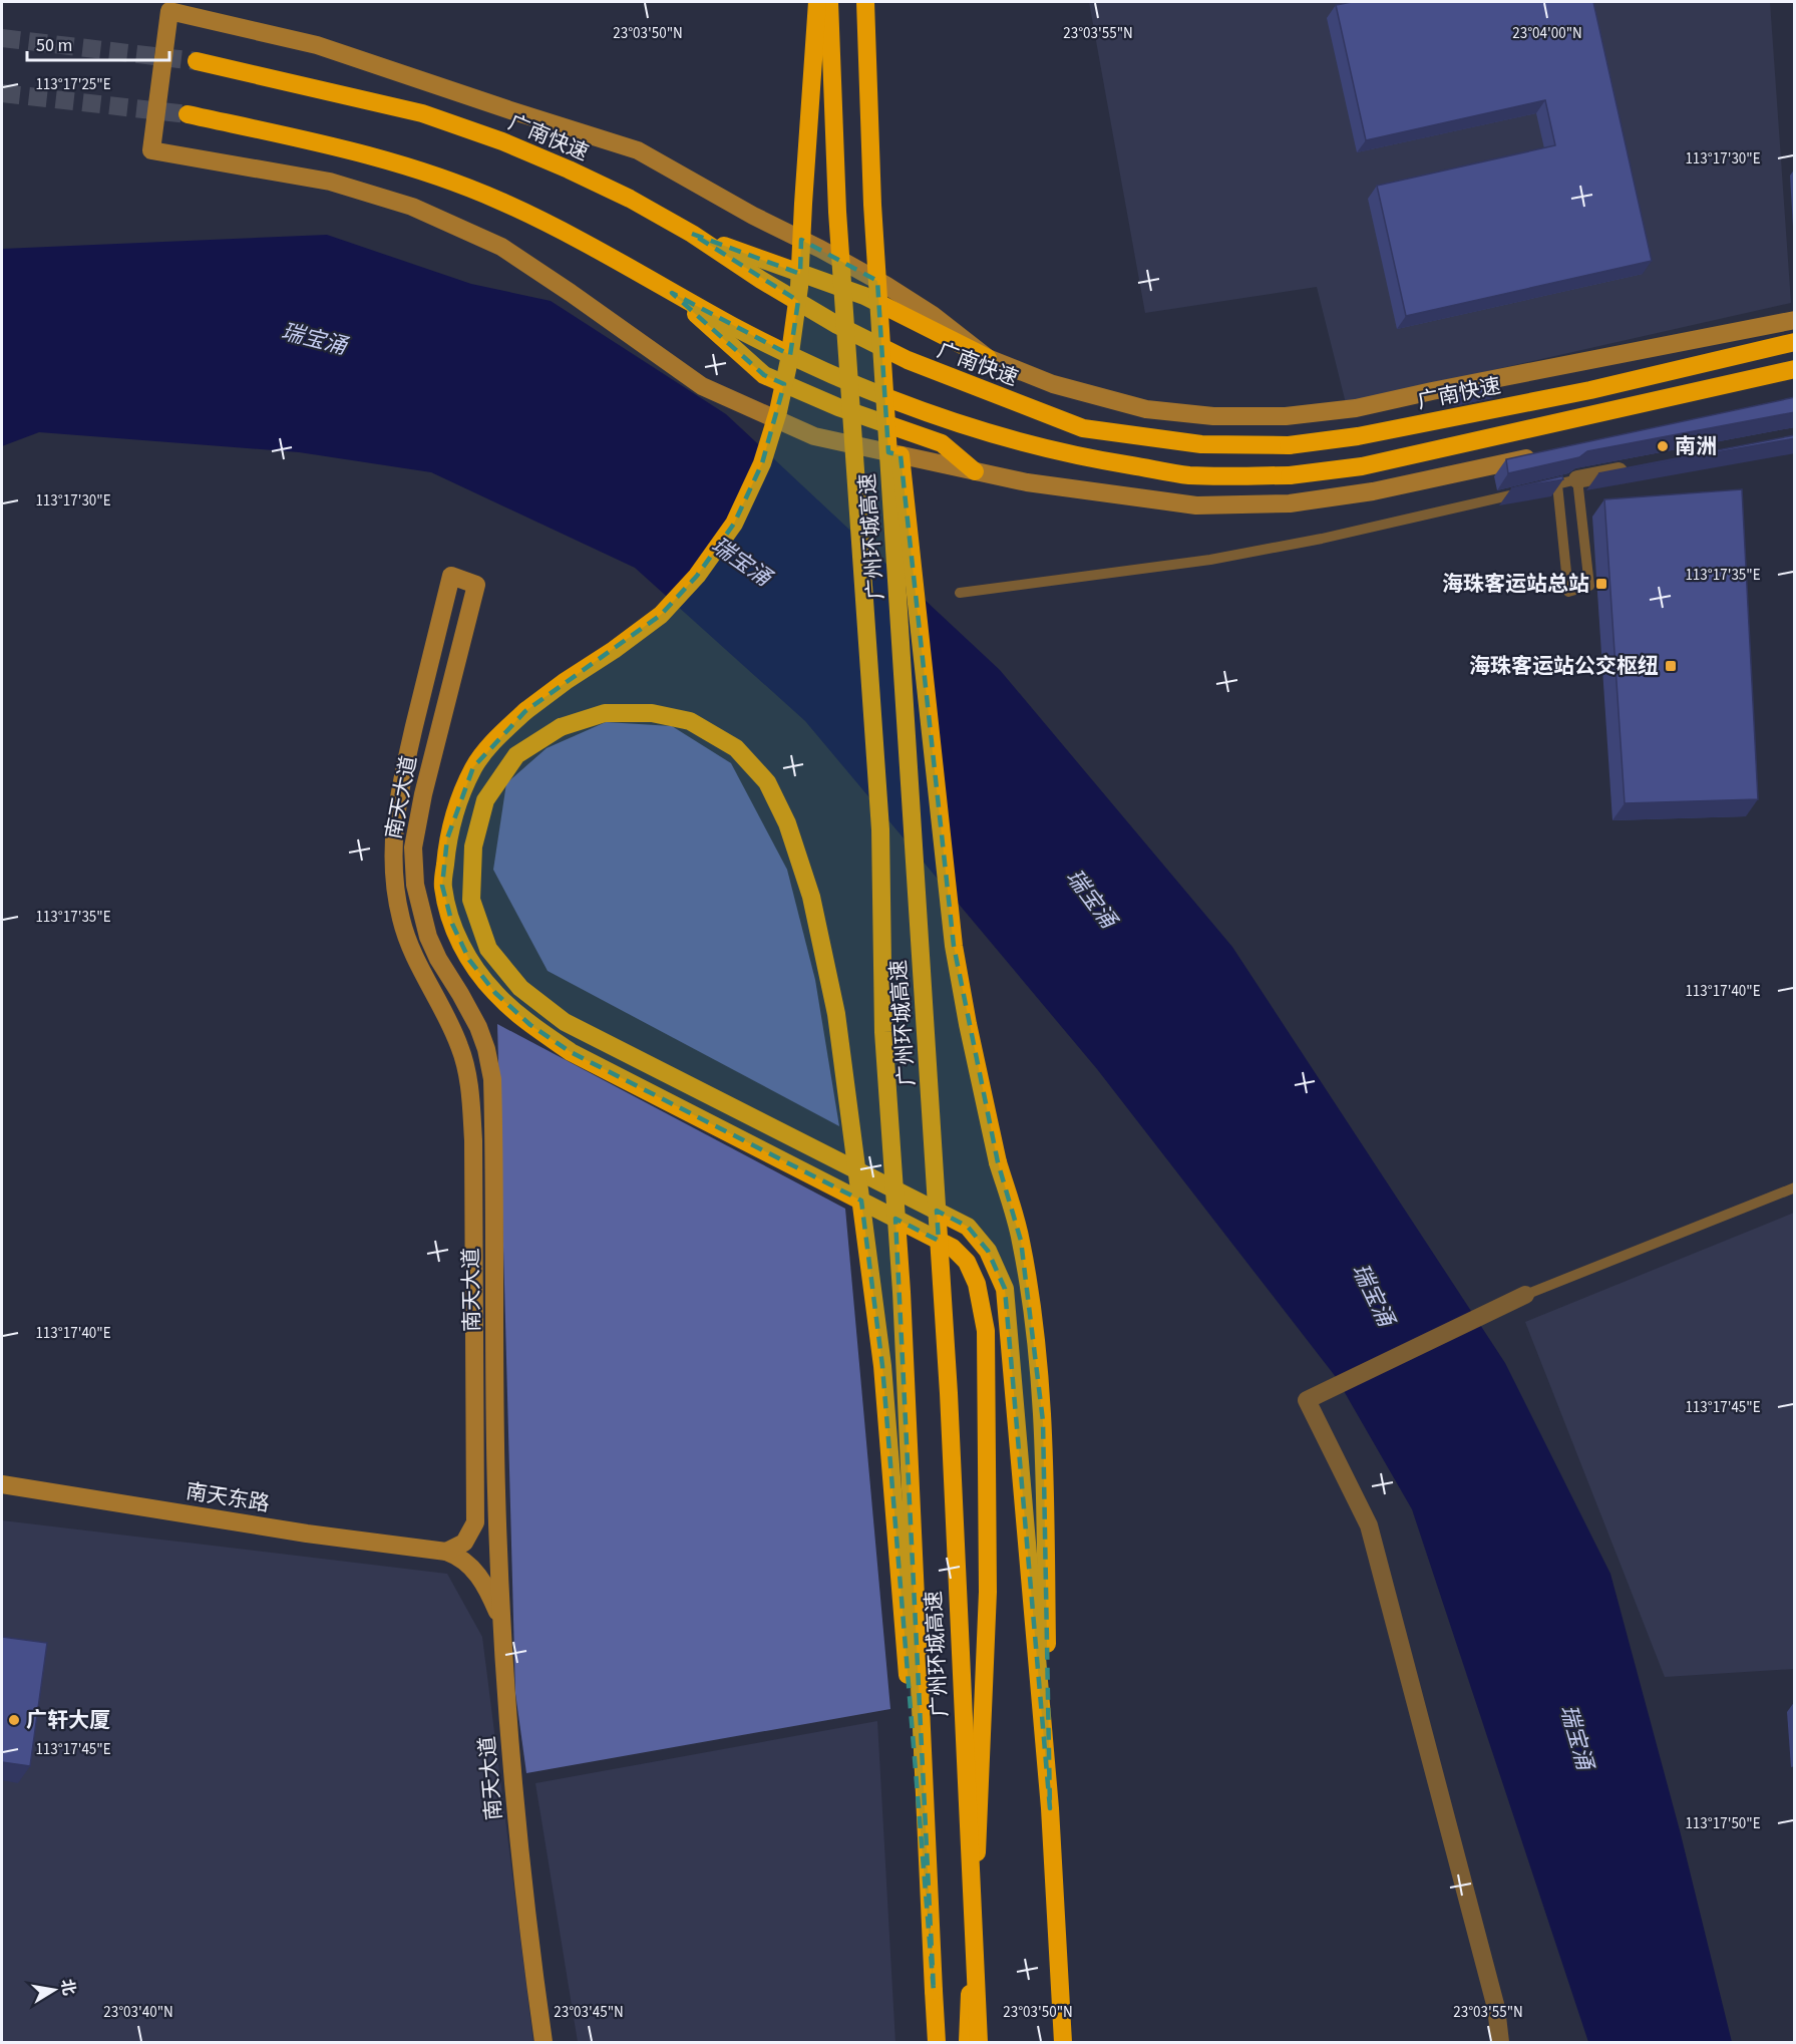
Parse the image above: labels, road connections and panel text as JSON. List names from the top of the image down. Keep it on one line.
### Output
{"streets":{"highway":["广南快速","广州环城高速"],"main road":["南天大道","南天东路"]},"crossings":[["南天大道","南天东路"]],"water":["瑞宝涌"],"places":{"other":["南洲","广轩大厦"],"transit":["海珠客运站总站","海珠客运站公交枢纽"]},"scale_bar":"50 m","north":"right","coordinates":["23°03'50\"N","23°03'55\"N","23°04'00\"N","113°17'25\"E","113°17'30\"E","113°17'35\"E","113°17'40\"E","113°17'45\"E","113°17'50\"E","23°03'40\"N","23°03'45\"N"]}
